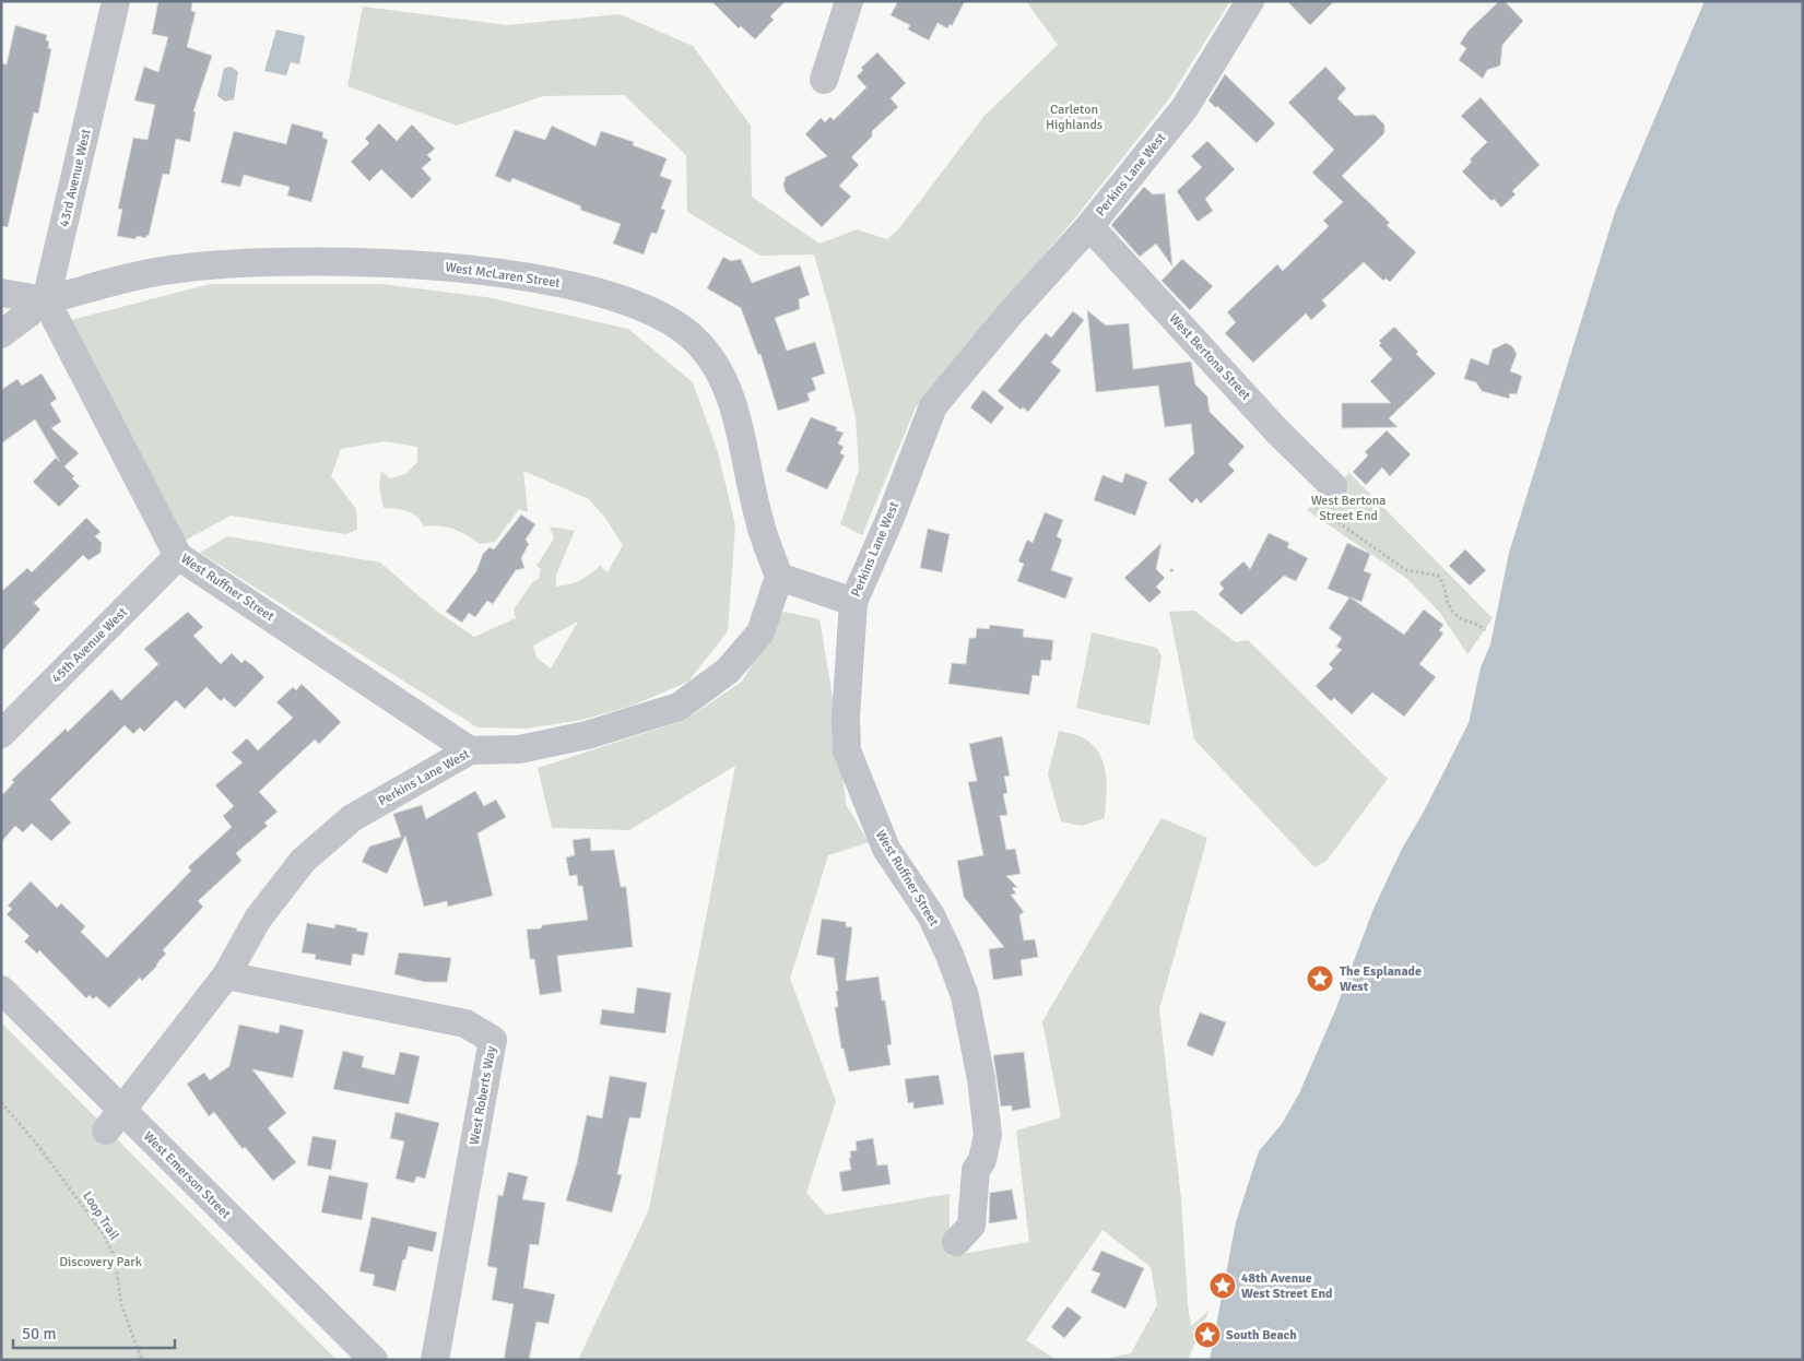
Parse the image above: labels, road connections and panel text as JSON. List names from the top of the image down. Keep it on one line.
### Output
{"streets":{"street":["Perkins Lane West","43rd Avenue West","West McLaren Street","West Bertona Street","West Ruffner Street","45th Avenue West","West Roberts Way","West Emerson Street"],"path":["Loop Trail"]},"crossings":[["Perkins Lane West","West McLaren Street"],["Perkins Lane West","West Bertona Street"],["Perkins Lane West","West Ruffner Street"],["Perkins Lane West","West Roberts Way"],["Perkins Lane West","West Emerson Street"],["43rd Avenue West","West McLaren Street"],["43rd Avenue West","West Ruffner Street"],["West McLaren Street","West Ruffner Street"],["West Ruffner Street","45th Avenue West"]],"parks":["Carleton Highlands","West Bertona Street End","Discovery Park"],"places":{"place":["The Esplanade West","48th Avenue West Street End","South Beach"]},"scale_bar":"50 m"}
